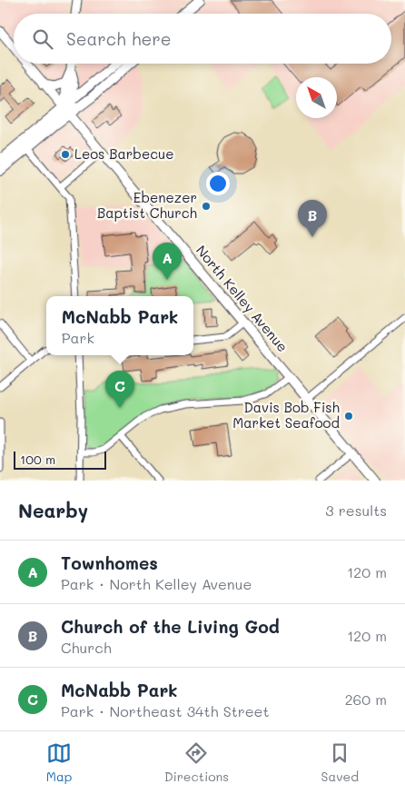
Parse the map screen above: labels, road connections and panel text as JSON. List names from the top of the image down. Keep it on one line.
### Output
{"streets":{"main road":["North Kelley Avenue"]},"places":["Leos Barbecue","Ebenezer Baptist Church","Davis Bob Fish Market Seafood"],"scale_bar":"100 m","north":"top left","page":{"search":"Search here","pins":["B","A","C"],"popup":["McNabb Park","Park"],"scale":"100 m","heading":["Nearby","3 results"],"list":[{"mark":"A","name":"Townhomes","note":"Park · North Kelley Avenue","value":"120 m"},{"mark":"B","name":"Church of the Living God","note":"Church","value":"120 m"},{"mark":"C","name":"McNabb Park","note":"Park · Northeast 34th Street","value":"260 m"}],"nav":["Map","Directions","Saved"]}}
